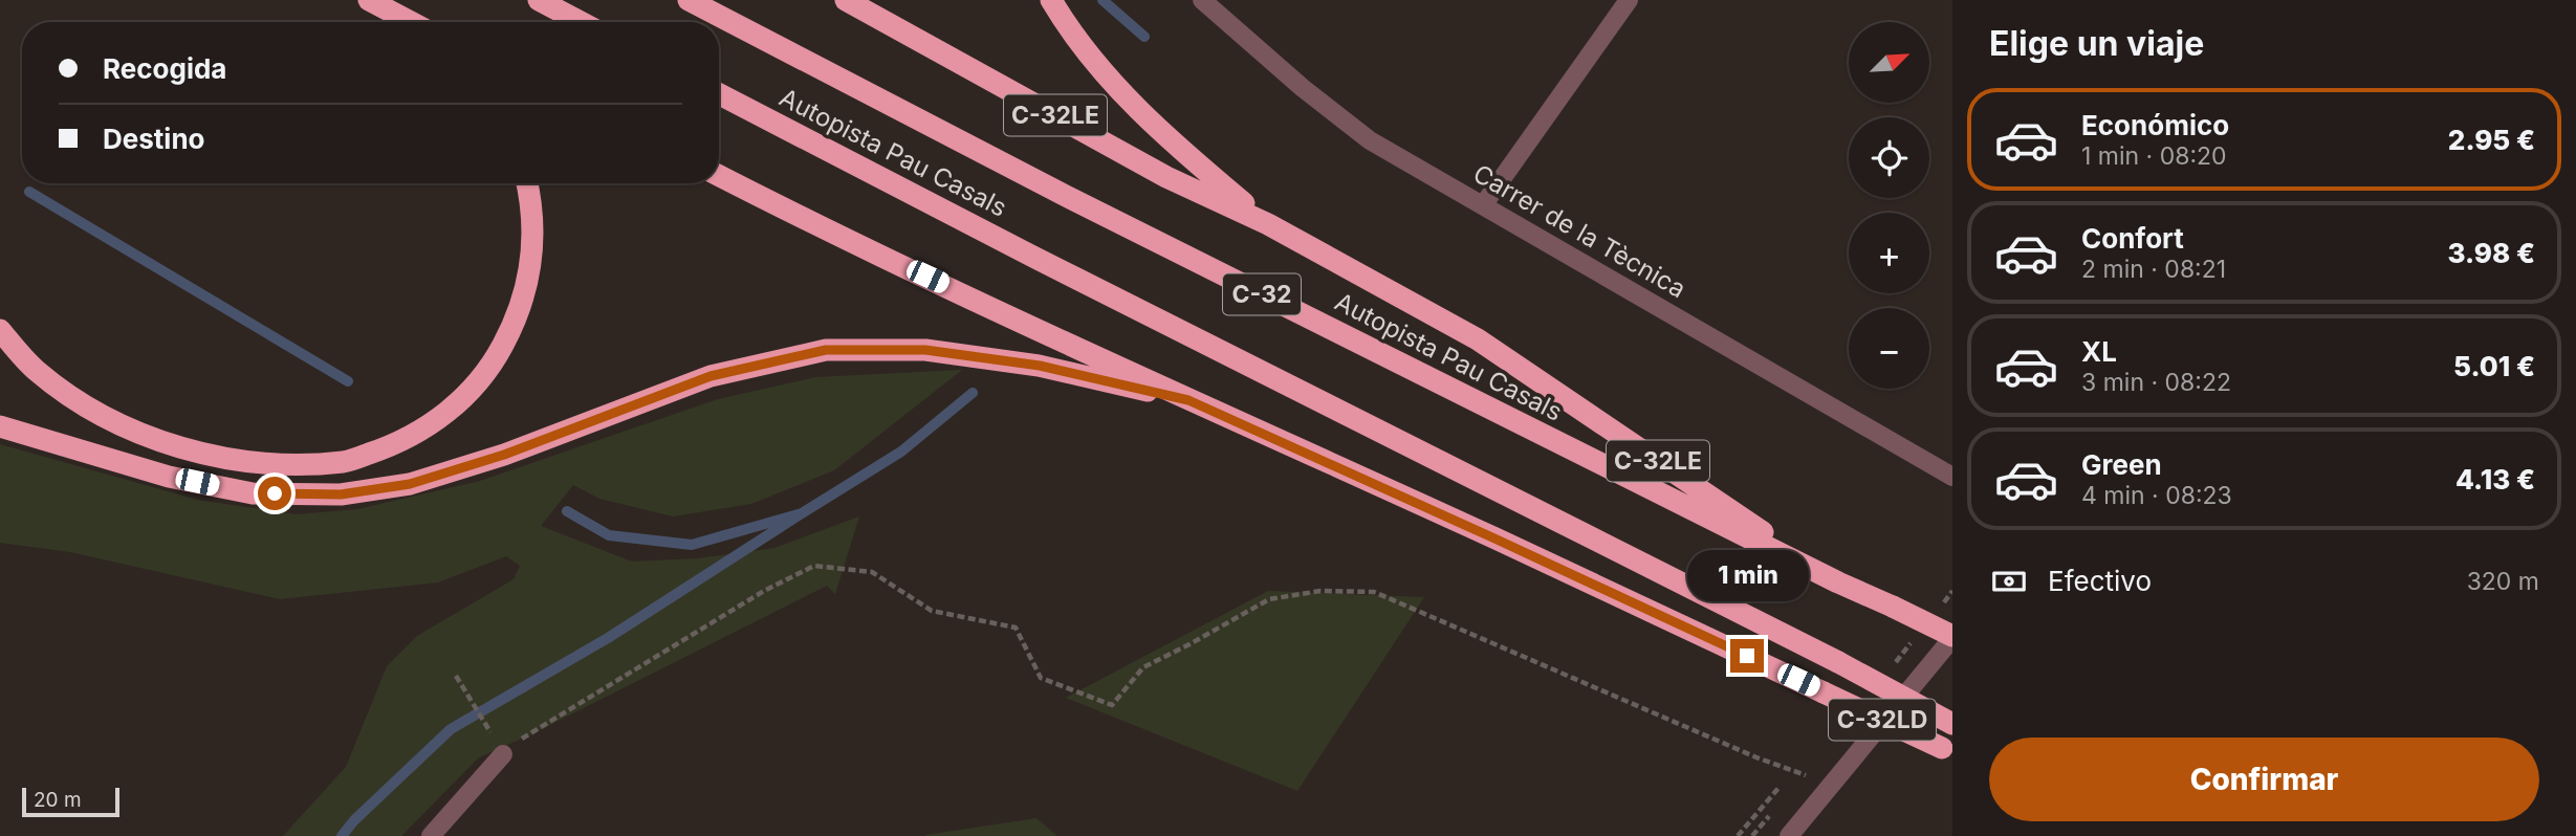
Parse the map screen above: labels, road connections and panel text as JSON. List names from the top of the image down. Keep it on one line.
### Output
{"streets":{"highway":["C-32LE","Autopista Pau Casals","C-32","C-32LD"],"street":["Carrer de la Tècnica"]},"crossings":[["C-32LE","Autopista Pau Casals"]],"scale_bar":"20 m","north":"top right","page":{"heading":"Elige un viaje","map_buttons":["+","−"],"banner":["Recogida","Destino"],"list":[{"name":"Económico","note":"1 min · 08:20","value":"2.95 €"},{"name":"Confort","note":"2 min · 08:21","value":"3.98 €"},{"name":"XL","note":"3 min · 08:22","value":"5.01 €"},{"name":"Green","note":"4 min · 08:23","value":"4.13 €"}],"pay":["Efectivo","320 m"],"bubble":"1 min","buttons":"Confirmar","scale":"20 m"}}
